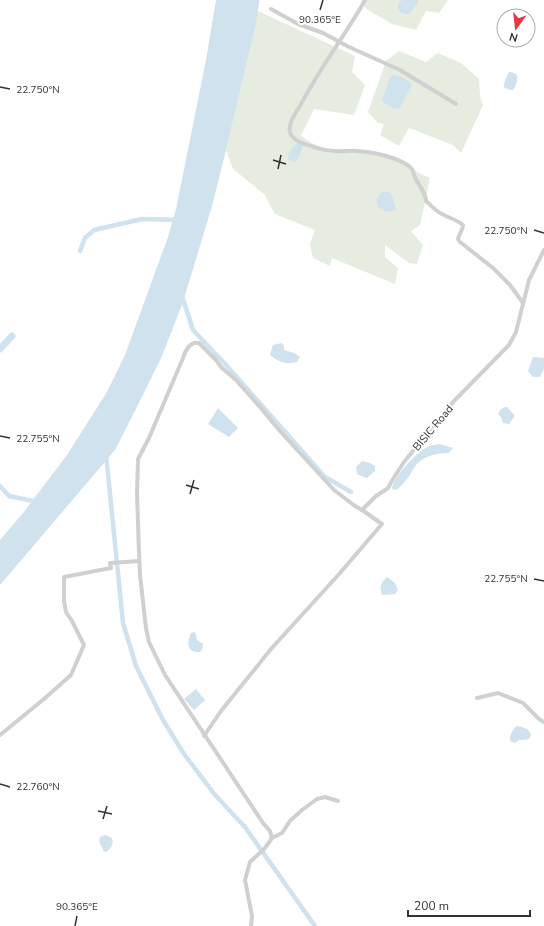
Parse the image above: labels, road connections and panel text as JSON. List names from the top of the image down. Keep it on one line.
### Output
{"streets":{"street":["BISIC Road"]},"scale_bar":"200 m","north":"bottom","coordinates":["90.365°E","22.750°N","22.755°N","22.760°N"]}
